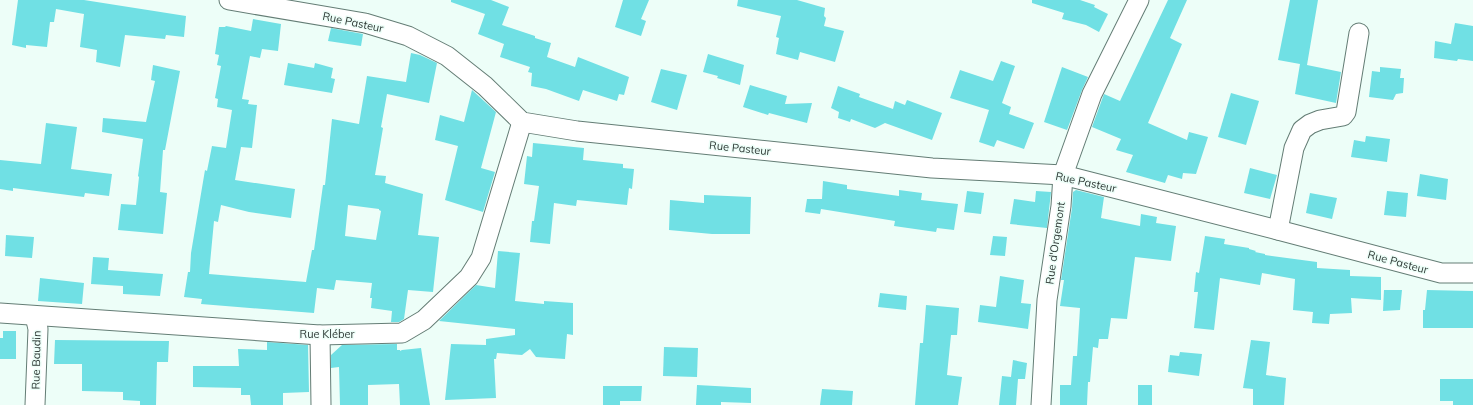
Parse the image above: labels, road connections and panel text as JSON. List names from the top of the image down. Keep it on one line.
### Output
{"streets":{"street":["Rue Pasteur","Rue d'Orgemont","Rue Kléber","Rue Baudin"]},"crossings":[["Rue Pasteur","Rue d'Orgemont"],["Rue Pasteur","Rue Kléber"],["Rue Kléber","Rue Baudin"]]}
